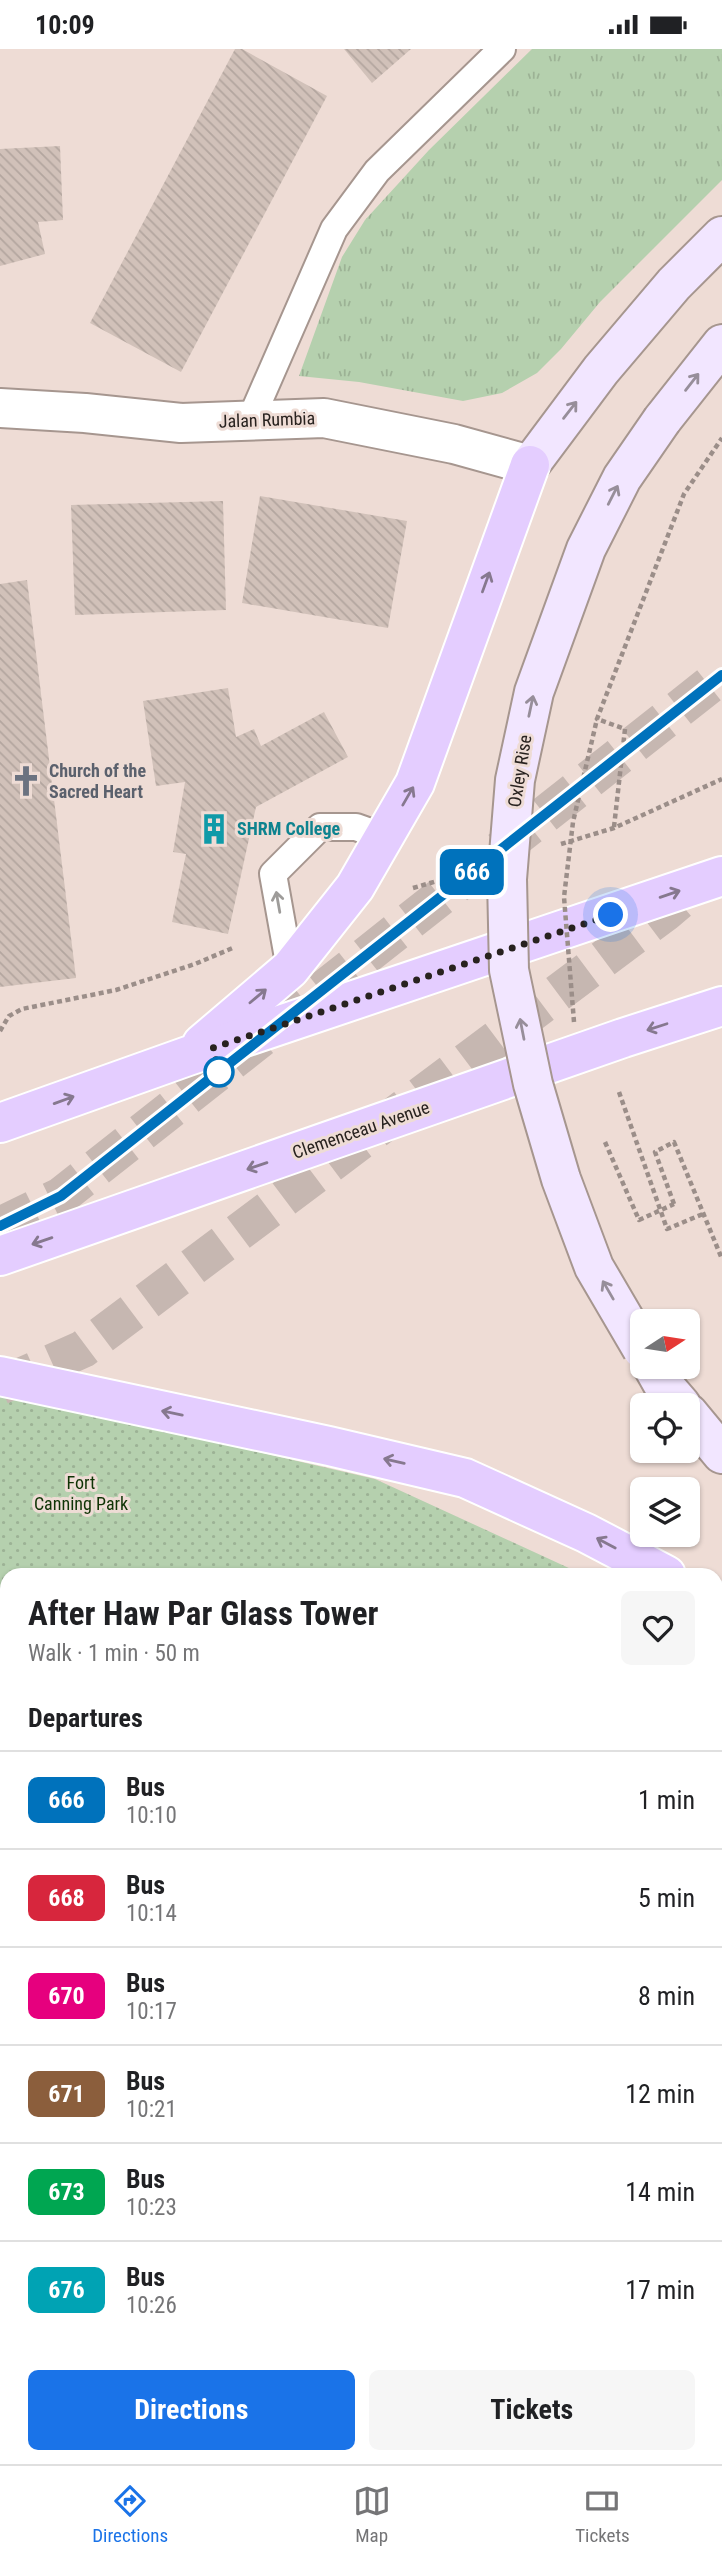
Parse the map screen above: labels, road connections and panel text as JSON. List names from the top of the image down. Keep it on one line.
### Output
{"streets":{"main road":["Oxley Rise","Clemenceau Avenue"],"street":["Jalan Rumbia"]},"parks":["Fort Canning Park"],"places":{"church":["Church of the Sacred Heart"],"building":["SHRM College"]},"lines":["bus line 666"],"north":"right","page":{"status":"10:09","on_map":"666","heading":[["After Haw Par Glass Tower","Walk · 1 min · 50 m"],"Departures"],"list":[{"mark":"666","name":"Bus","note":"10:10","value":"1 min"},{"mark":"668","name":"Bus","note":"10:14","value":"5 min"},{"mark":"670","name":"Bus","note":"10:17","value":"8 min"},{"mark":"671","name":"Bus","note":"10:21","value":"12 min"},{"mark":"673","name":"Bus","note":"10:23","value":"14 min"},{"mark":"676","name":"Bus","note":"10:26","value":"17 min"}],"buttons":["Directions","Tickets"],"tabs":["Directions","Map","Tickets"]}}
